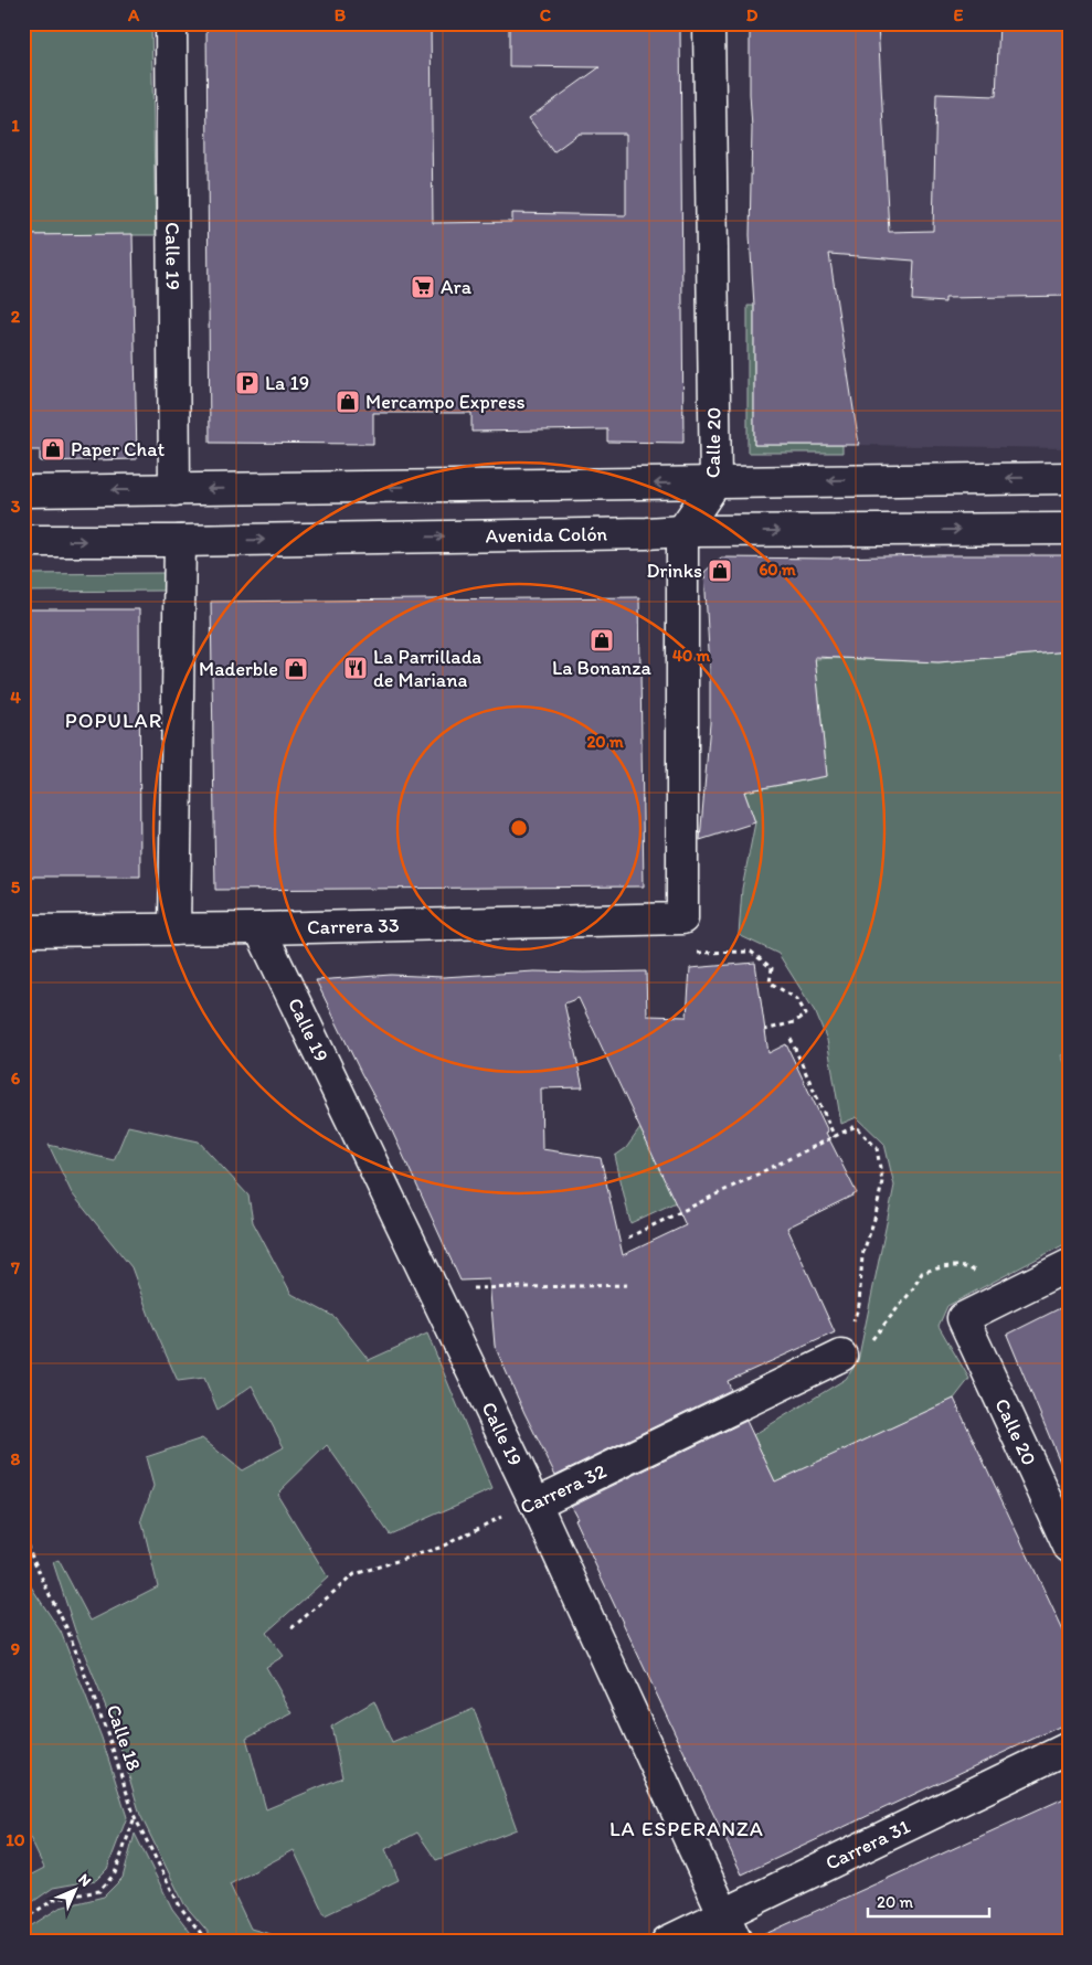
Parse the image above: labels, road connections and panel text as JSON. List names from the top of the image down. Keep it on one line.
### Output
{"streets":{"street":["Calle 19","Calle 20","Avenida Colón","Carrera 33","Carrera 32","Carrera 31"],"path":["Calle 18"]},"crossings":[["Calle 19","Carrera 33"],["Calle 19","Carrera 32"],["Calle 19","Carrera 31"],["Calle 20","Avenida Colón"],["Calle 20","Carrera 33"],["Avenida Colón","Carrera 33"]],"districts":["POPULAR","LA ESPERANZA"],"places":{"supermarket":["Ara"],"parking":["La 19"],"shop":["Mercampo Express","Paper Chat","Drinks","La Bonanza","Maderble"],"restaurant":["La Parrillada de Mariana"]},"scale_bar":"20 m","north":"top right","grid":{"columns":["A","B","C","D","E"],"rows":["1","2","3","4","5","6","7","8","9","10"]},"rings":["60 m","40 m","20 m"]}
